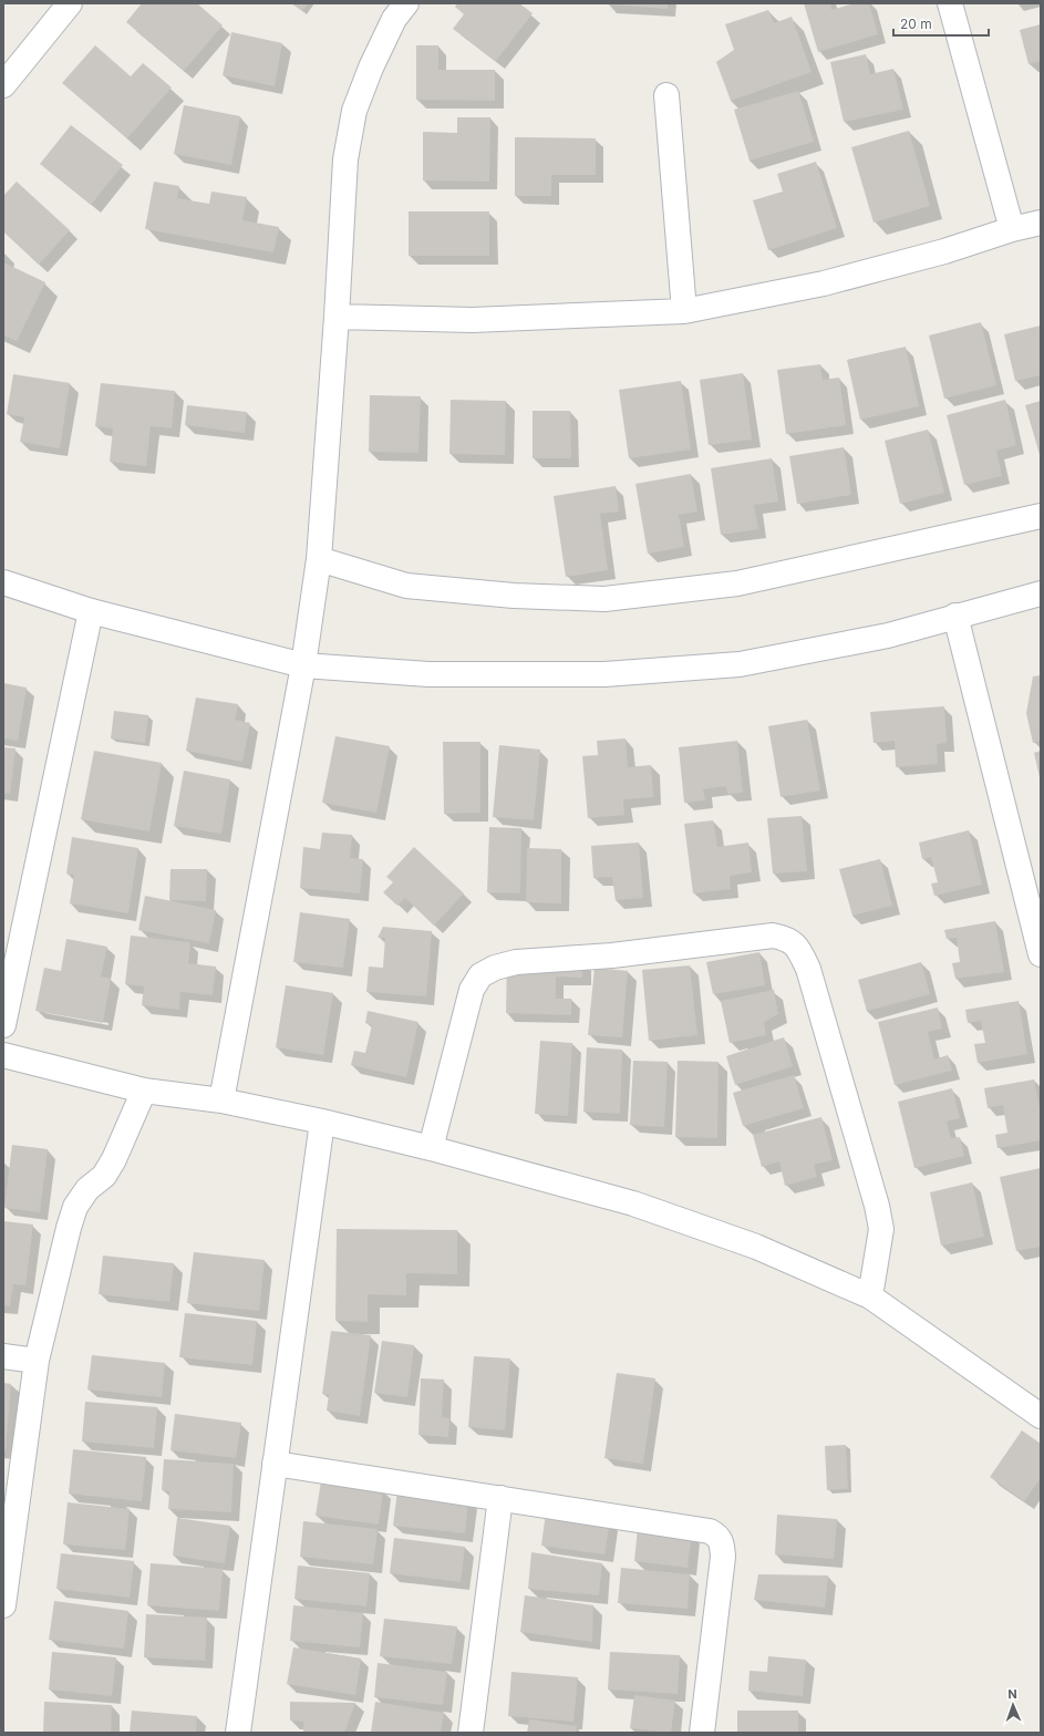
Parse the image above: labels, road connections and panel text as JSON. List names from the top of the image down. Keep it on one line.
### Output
{"scale_bar":"20 m","north":"top"}
